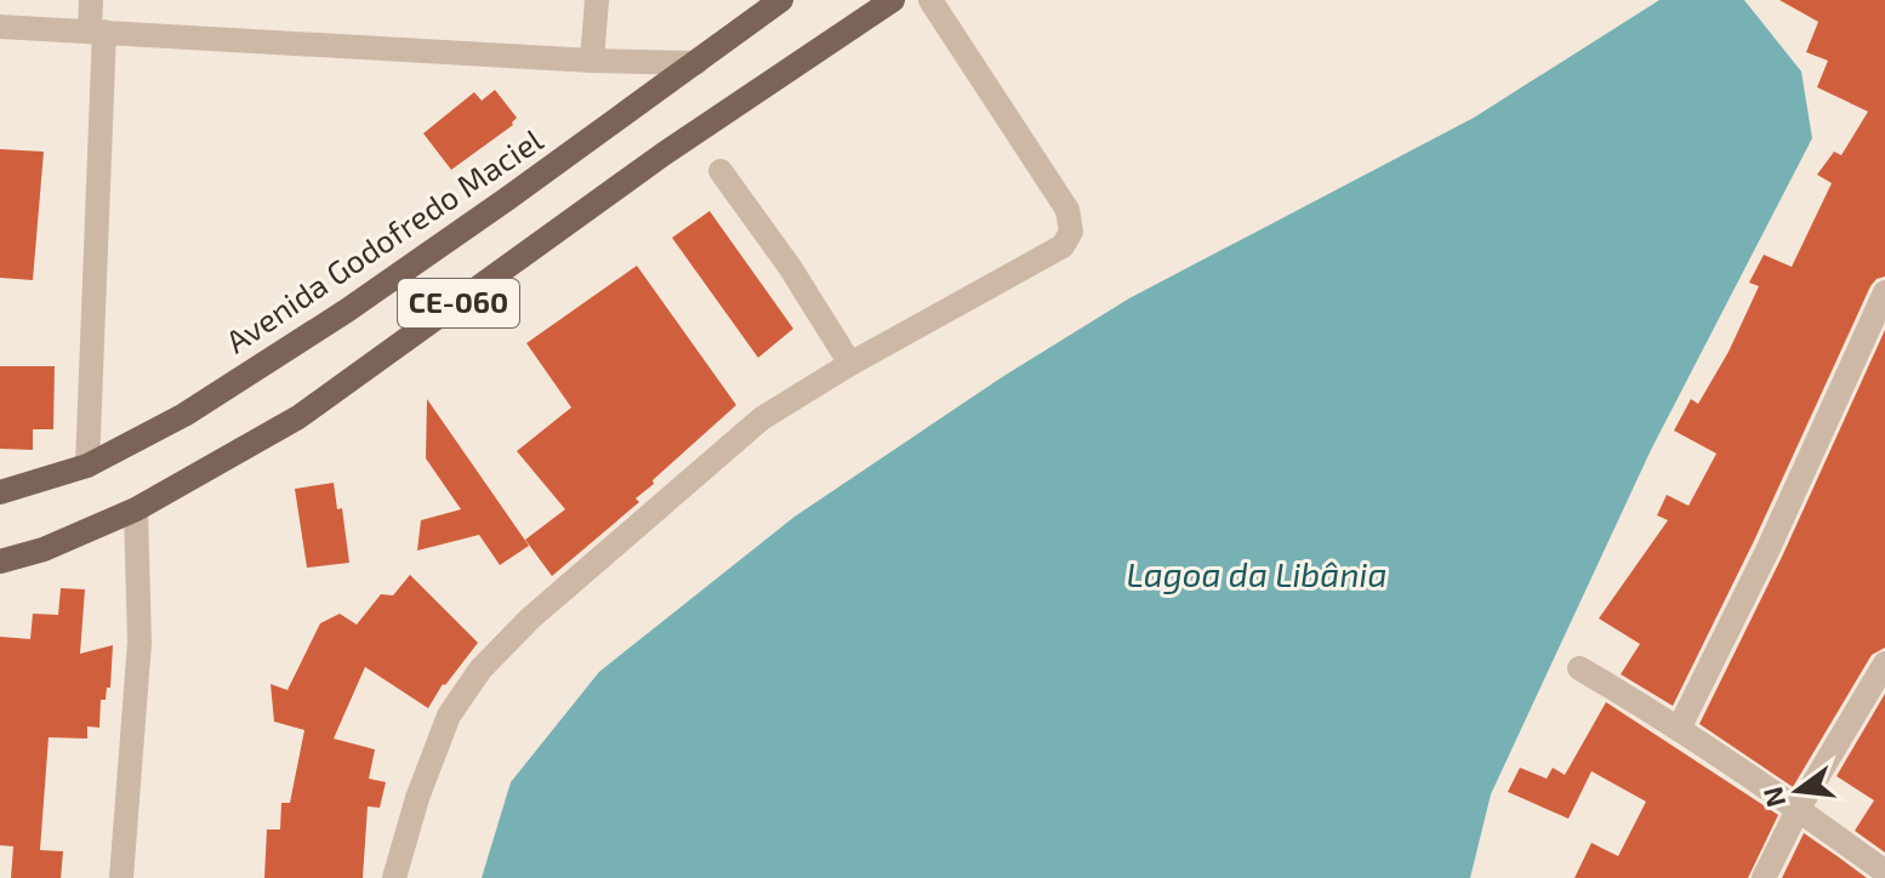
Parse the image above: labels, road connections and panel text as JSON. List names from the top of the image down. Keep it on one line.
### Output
{"streets":{"main road":["Avenida Godofredo Maciel","CE-060"]},"water":["Lagoa da Libânia"],"north":"left"}
